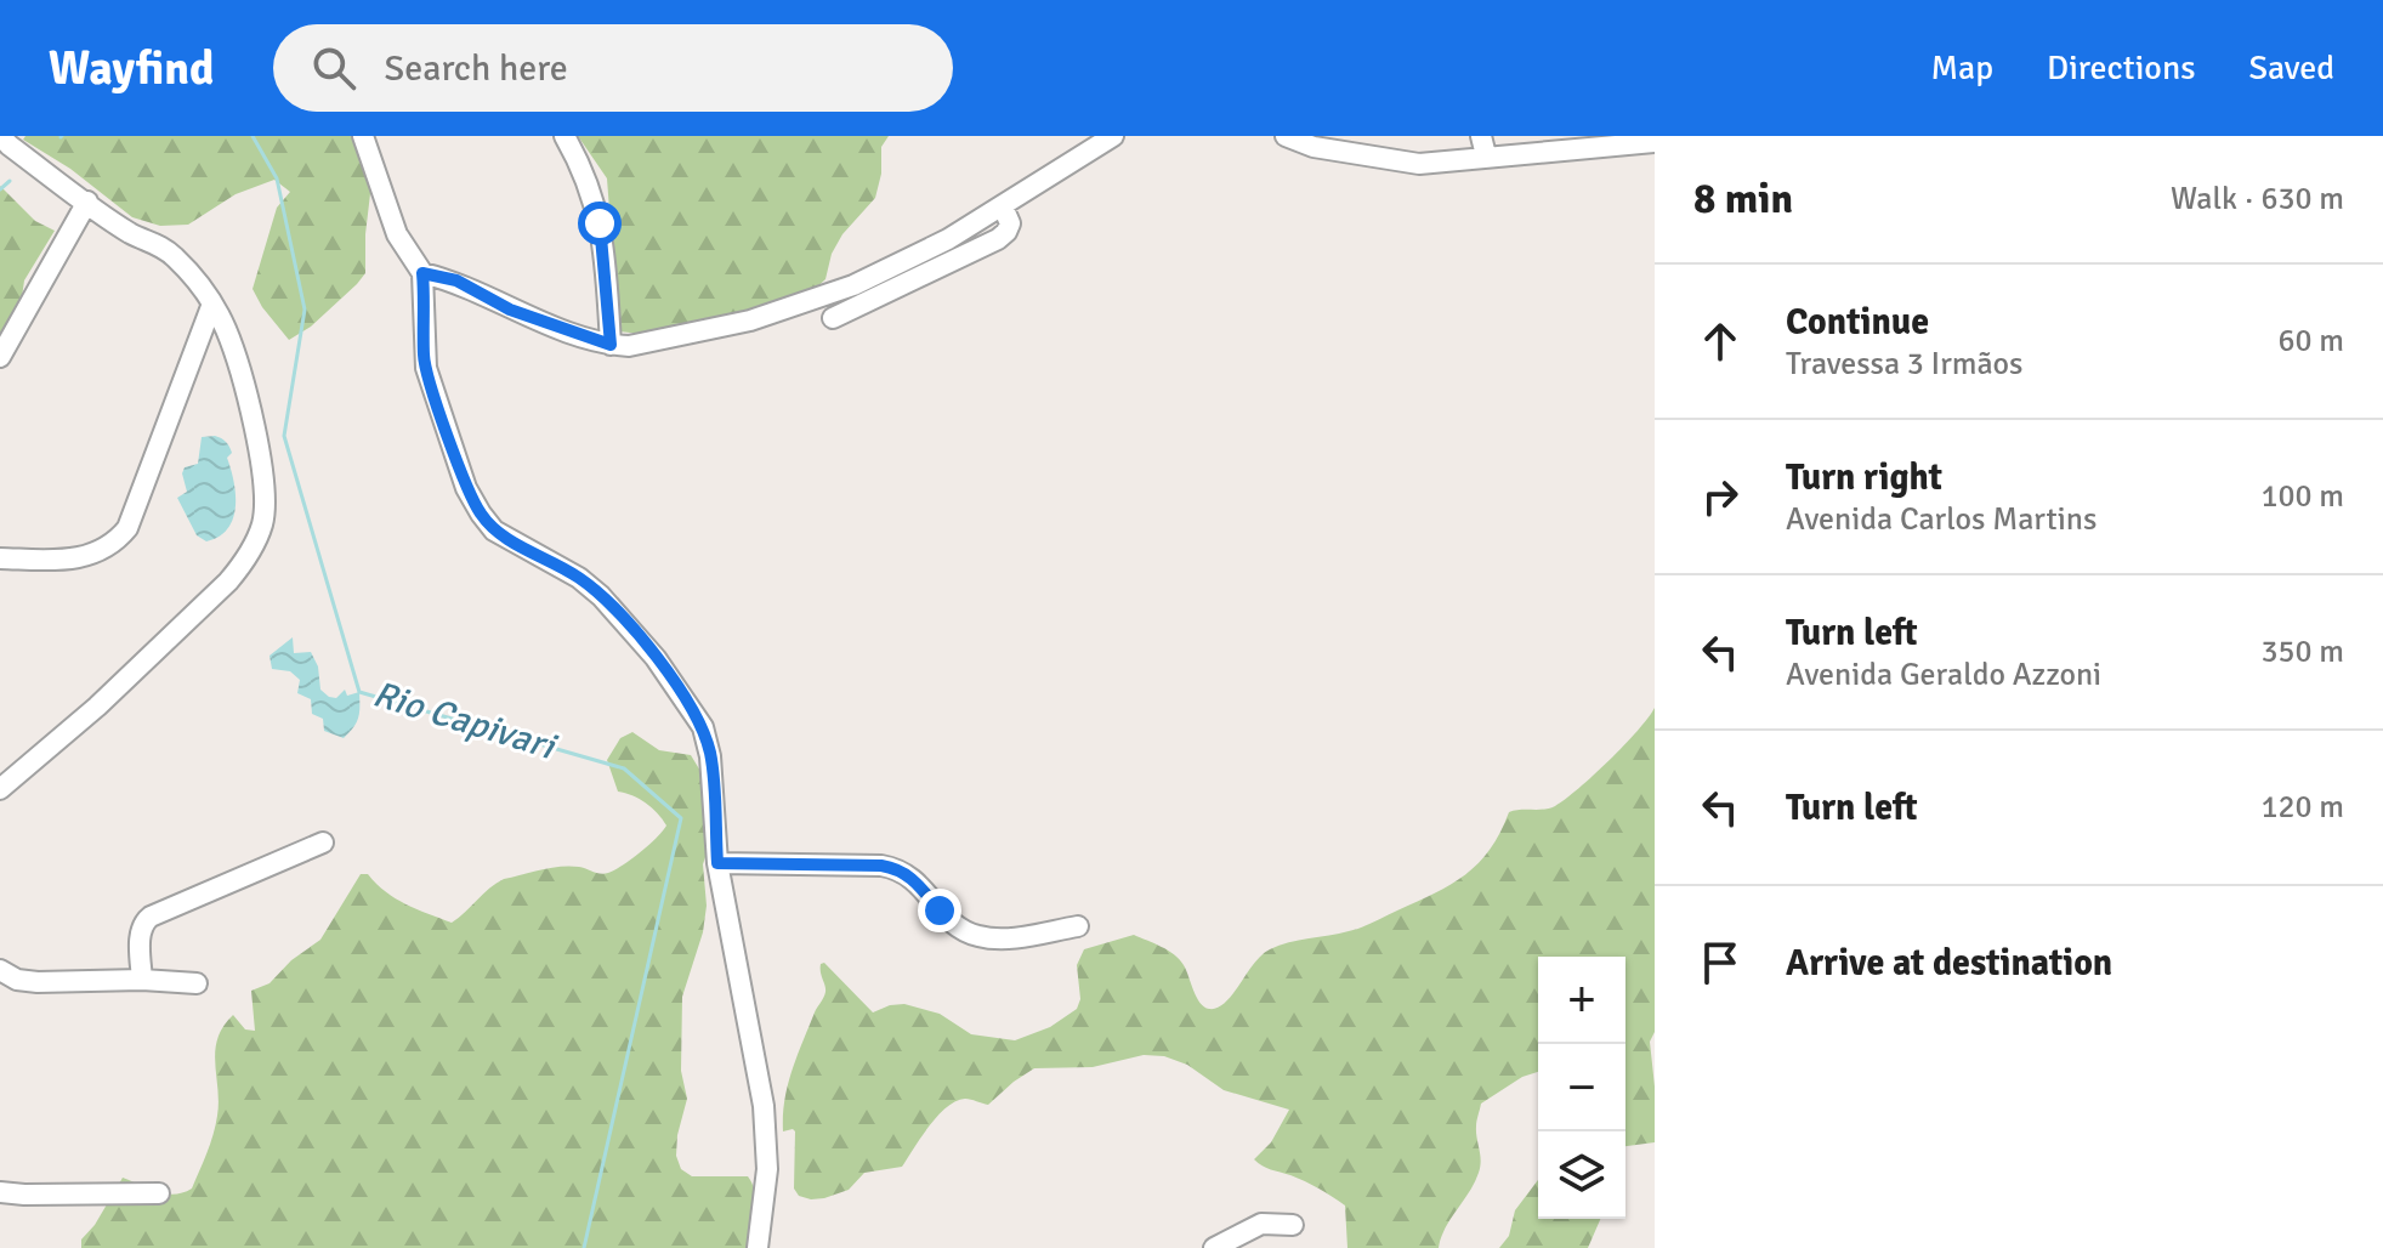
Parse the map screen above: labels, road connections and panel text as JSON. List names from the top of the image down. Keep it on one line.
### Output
{"water":["Rio Capivari"],"page":{"header":"Wayfind","search":"Search here","nav":["Map","Directions","Saved"],"heading":["8 min","Walk · 630 m"],"list":[["Continue","Travessa 3 Irmãos","60 m"],["Turn right","Avenida Carlos Martins","100 m"],["Turn left","Avenida Geraldo Azzoni","350 m"],["Turn left","120 m"],"Arrive at destination"],"map_buttons":["+","−"]}}
